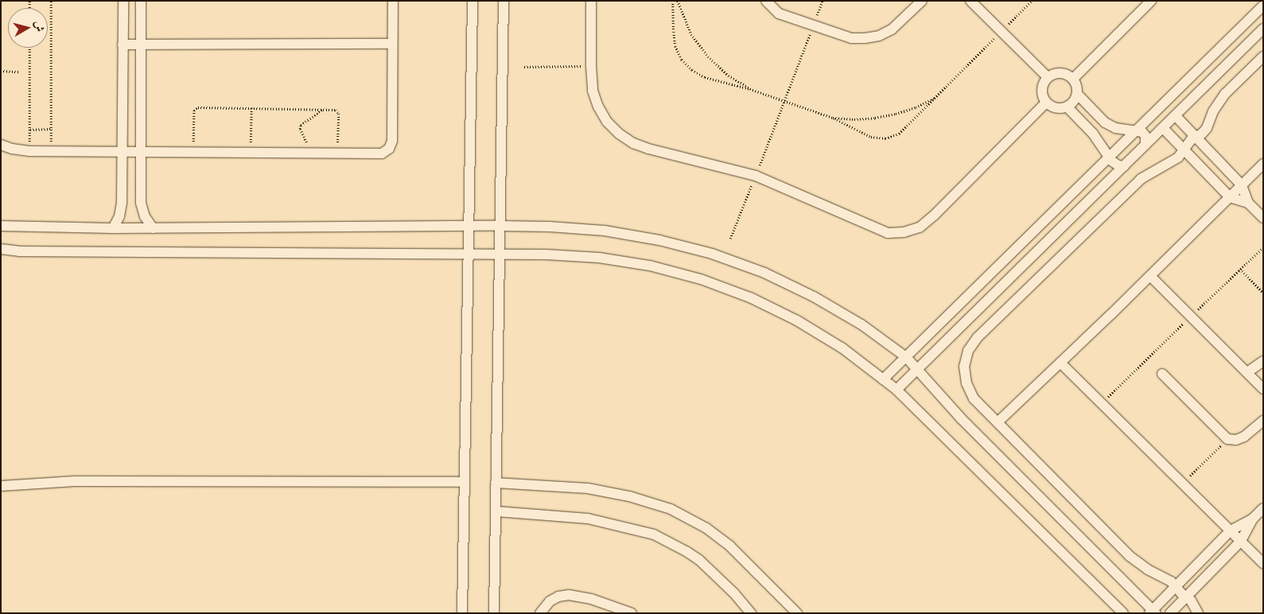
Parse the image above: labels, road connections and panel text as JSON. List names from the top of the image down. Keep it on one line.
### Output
{"north":"right"}
